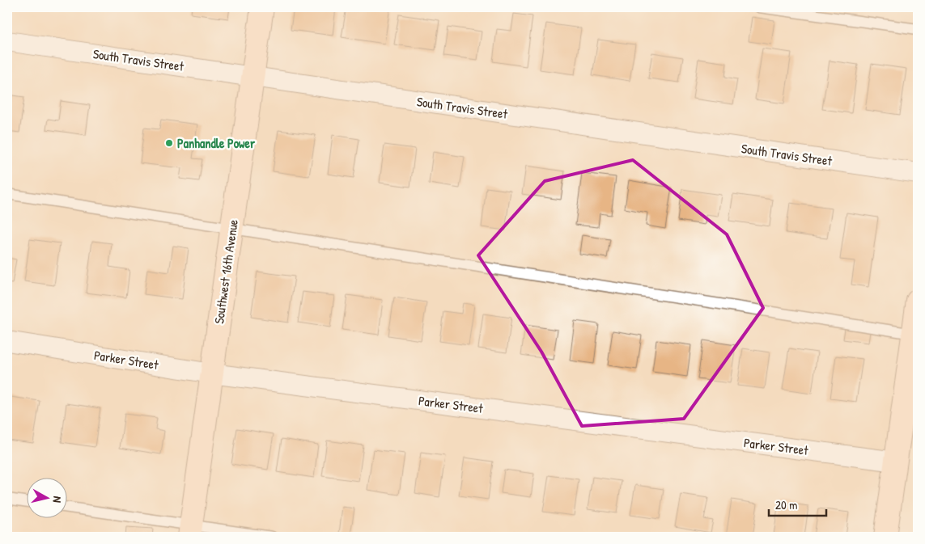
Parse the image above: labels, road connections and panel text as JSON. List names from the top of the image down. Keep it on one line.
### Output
{"streets":{"street":["South Travis Street","Southwest 16th Avenue","Parker Street"]},"crossings":[["South Travis Street","Southwest 16th Avenue"],["Southwest 16th Avenue","Parker Street"]],"places":["Panhandle Power"],"scale_bar":"20 m","north":"right"}
